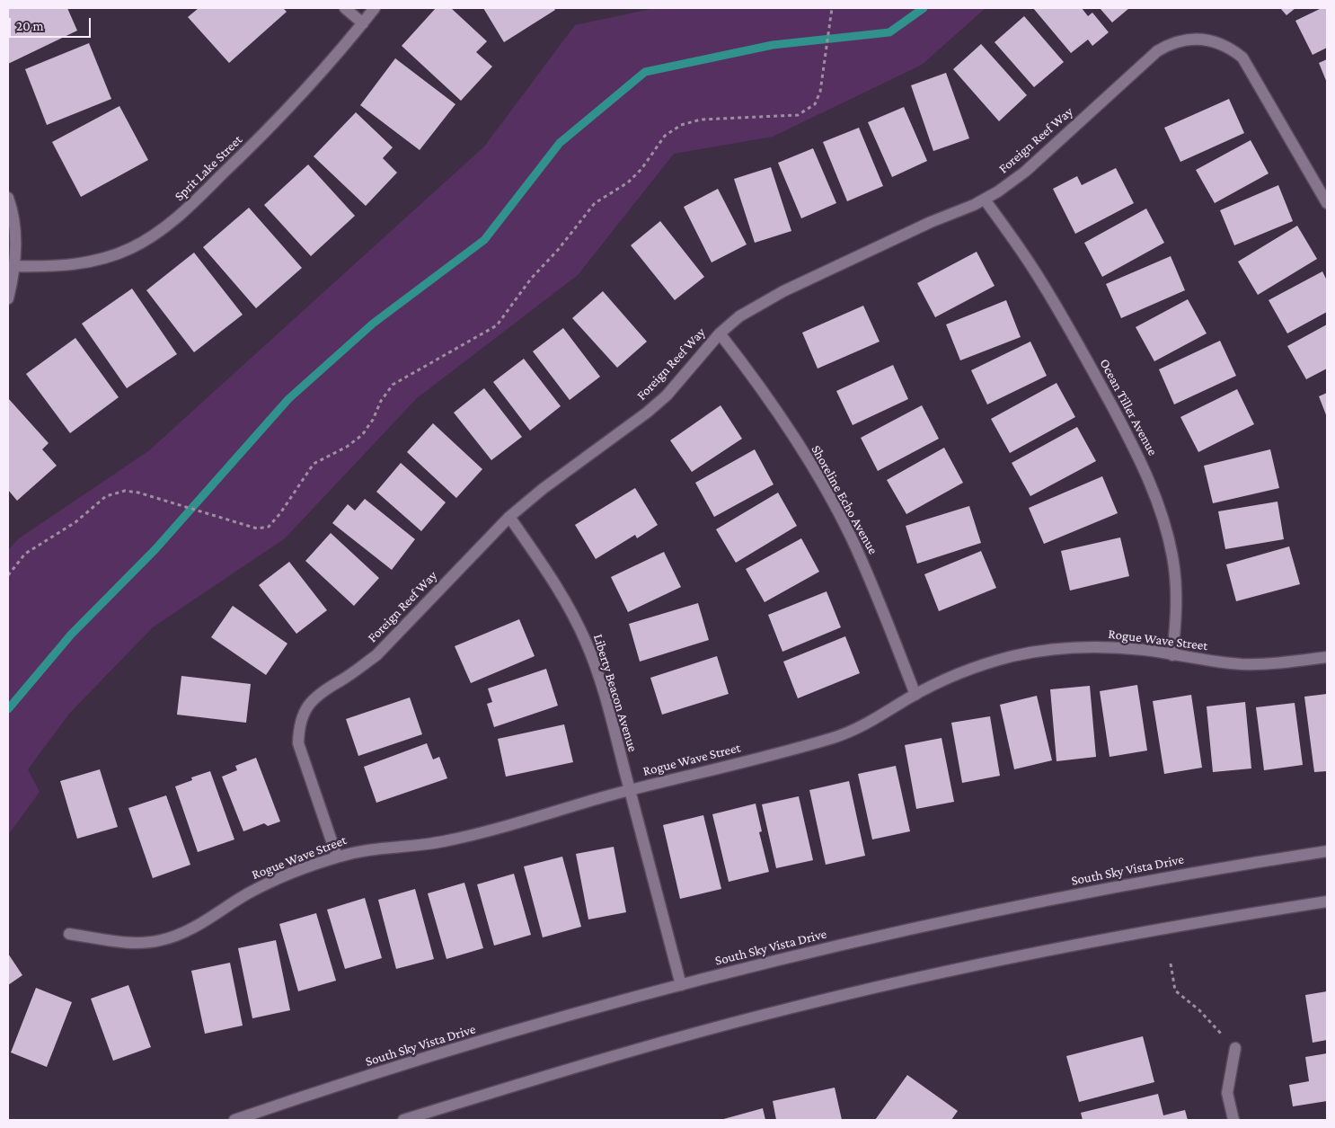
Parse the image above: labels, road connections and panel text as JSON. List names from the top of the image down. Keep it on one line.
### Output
{"streets":{"street":["Foreign Reef Way","Sprit Lake Street","Ocean Tiller Avenue","Shoreline Echo Avenue","Rogue Wave Street","Liberty Beacon Avenue","South Sky Vista Drive"]},"crossings":[["Foreign Reef Way","Ocean Tiller Avenue"],["Foreign Reef Way","Shoreline Echo Avenue"],["Foreign Reef Way","Rogue Wave Street"],["Foreign Reef Way","Liberty Beacon Avenue"],["Ocean Tiller Avenue","Rogue Wave Street"],["Shoreline Echo Avenue","Rogue Wave Street"],["Rogue Wave Street","Liberty Beacon Avenue"],["Liberty Beacon Avenue","South Sky Vista Drive"]],"scale_bar":"20 m"}
